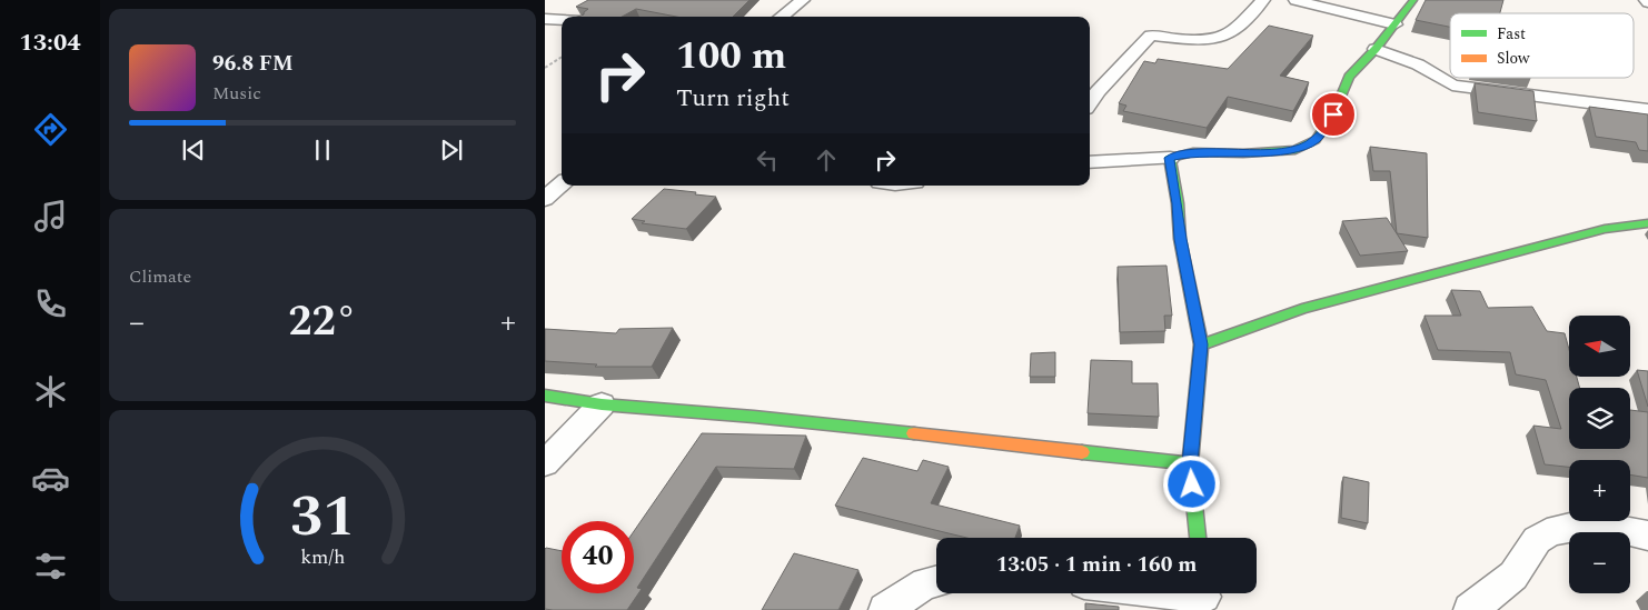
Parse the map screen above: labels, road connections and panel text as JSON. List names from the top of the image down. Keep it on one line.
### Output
{"legend":["Fast","Slow"],"north":"left","page":{"tabs":"13:04","turn":["100 m","Turn right"],"song":["96.8 FM","Music"],"tile":"Climate","heat":["−","22°","+"],"map_buttons":["+","−"],"limit":"40","trip":"13:05 · 1 min · 160 m","gauge":["31","km/h"]}}
